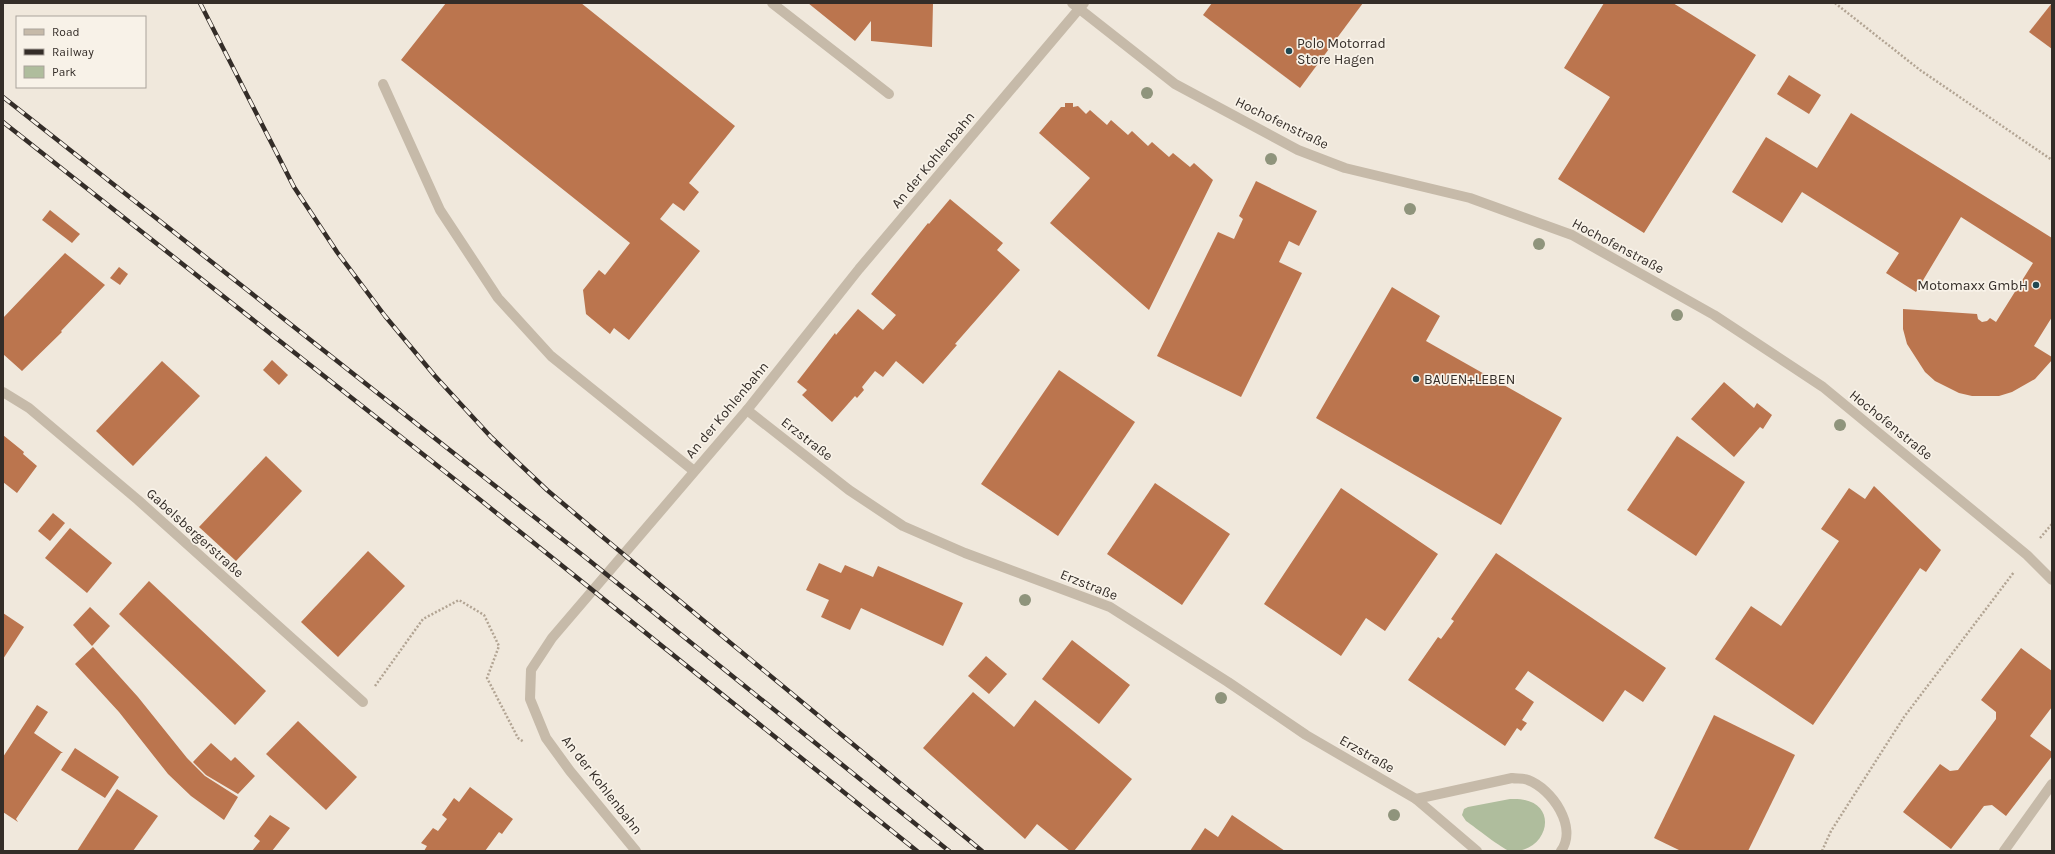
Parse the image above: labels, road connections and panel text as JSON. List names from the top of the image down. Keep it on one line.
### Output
{"streets":{"street":["Hochofenstraße","An der Kohlenbahn","Erzstraße","Gabelsbergerstraße"]},"crossings":[["Hochofenstraße","An der Kohlenbahn"],["An der Kohlenbahn","Erzstraße"]],"places":["Polo Motorrad Store Hagen","Motomaxx GmbH","BAUEN+LEBEN"],"legend":["Road","Railway","Park"]}
